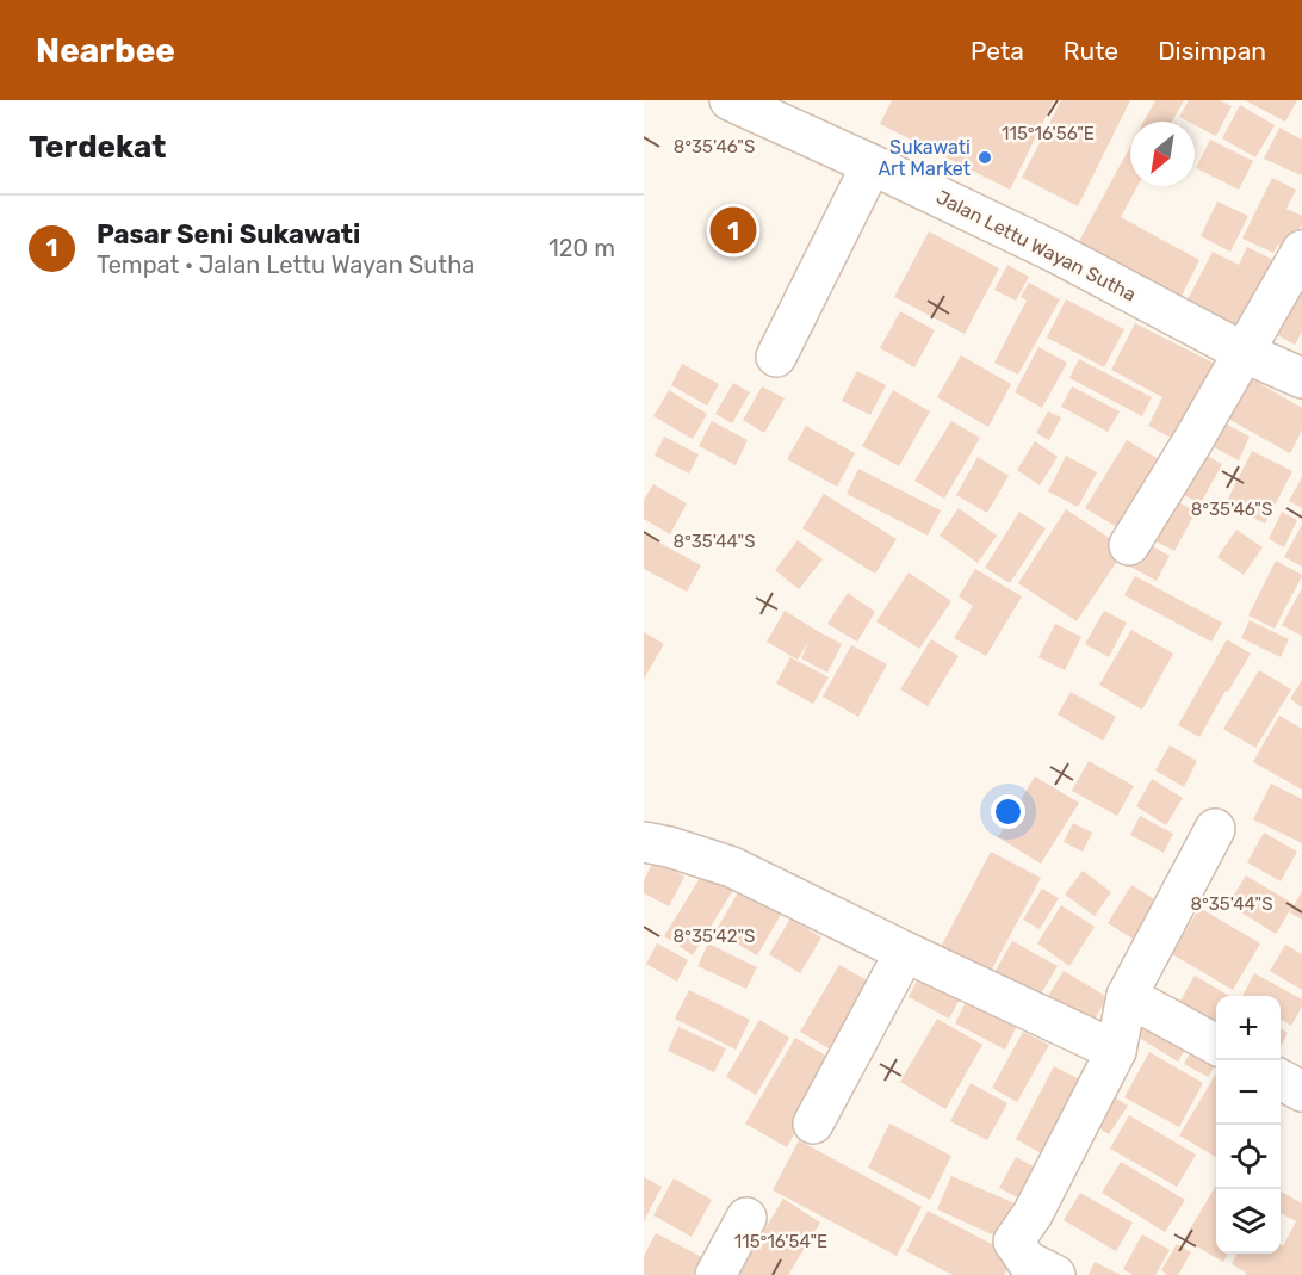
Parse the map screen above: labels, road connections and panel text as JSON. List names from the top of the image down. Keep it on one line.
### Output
{"streets":{"street":["Jalan Lettu Wayan Sutha"]},"places":["Sukawati Art Market"],"north":"bottom left","page":{"header":"Nearbee","nav":["Peta","Rute","Disimpan"],"heading":"Terdekat","list":[{"mark":"1","name":"Pasar Seni Sukawati","note":"Tempat · Jalan Lettu Wayan Sutha","value":"120 m"}],"pins":"1","map_buttons":["+","−"]},"coordinates":["115°16'56\"E","8°35'46\"S","8°35'44\"S","8°35'42\"S","115°16'54\"E"]}
